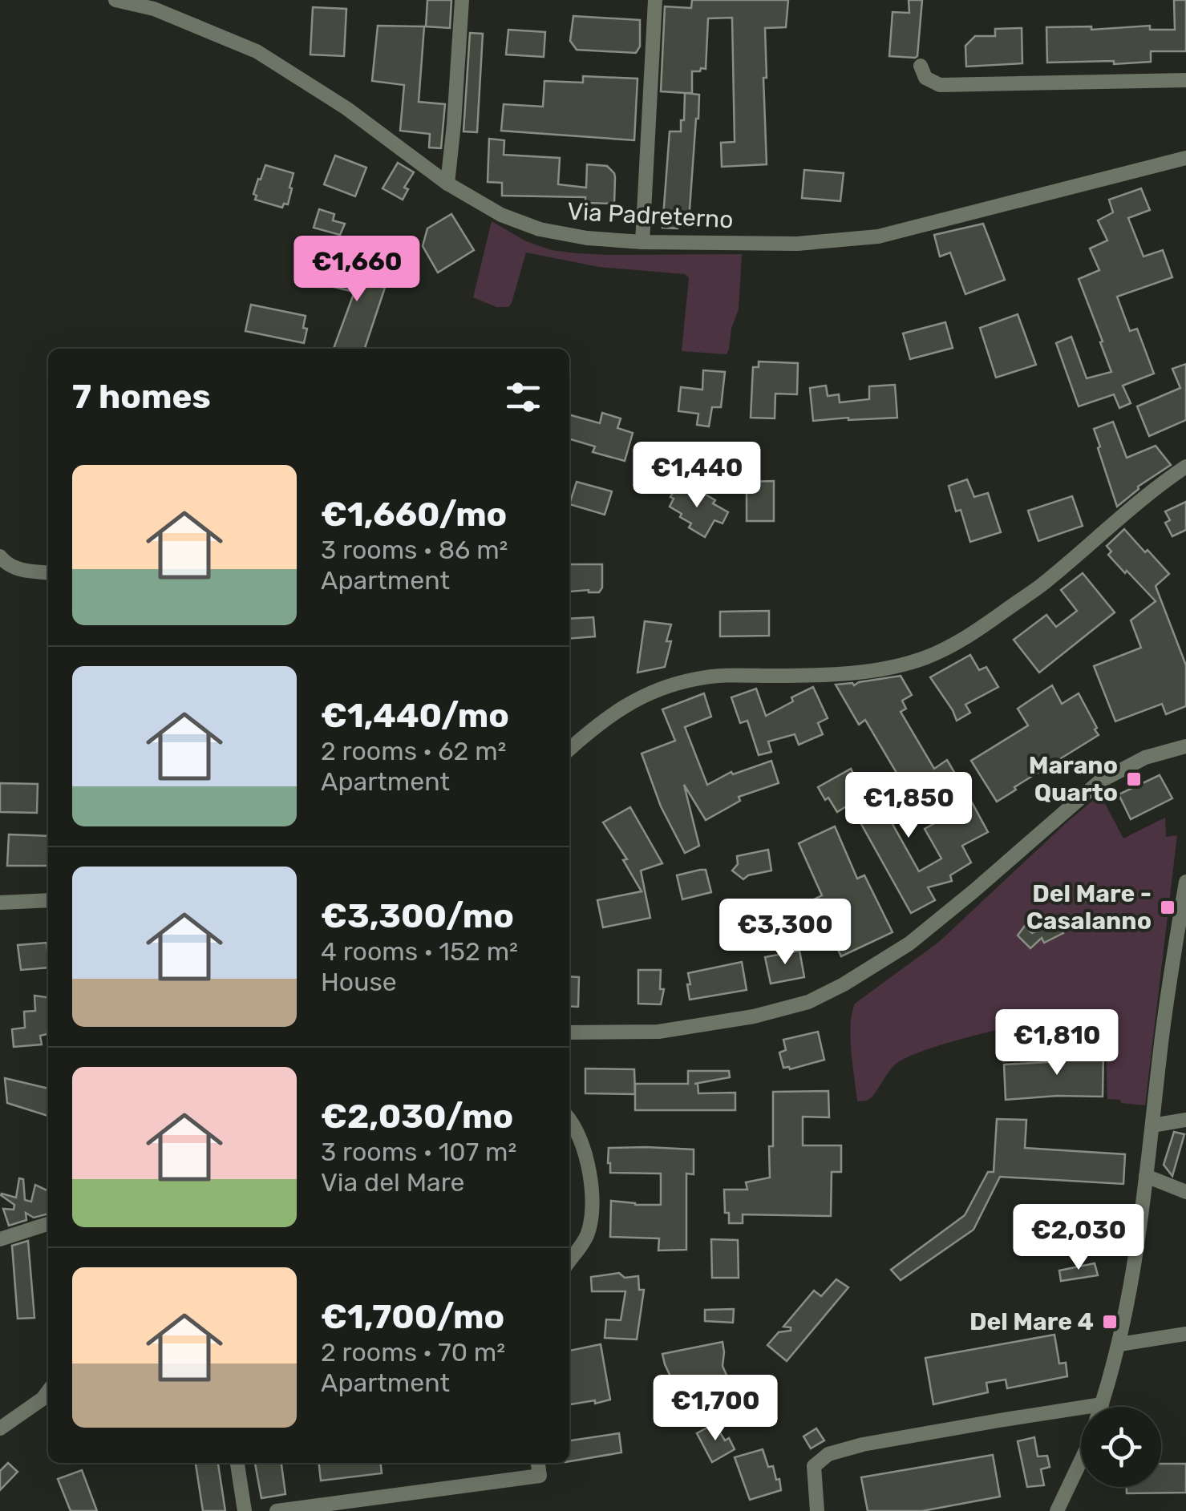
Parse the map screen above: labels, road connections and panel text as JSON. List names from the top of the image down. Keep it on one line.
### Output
{"streets":{"street":["Via Padreterno"]},"places":{"transit":["Marano Quarto","Del Mare - Casalanno","Del Mare 4"]},"page":{"price":["€1,660","€1,440","€1,850","€3,300","€1,810","€2,030","€1,700"],"heading":"7 homes","list":[{"name":"€1,660/mo","note":"3 rooms · 86 m² · Apartment"},{"name":"€1,440/mo","note":"2 rooms · 62 m² · Apartment"},{"name":"€3,300/mo","note":"4 rooms · 152 m² · House"},{"name":"€2,030/mo","note":"3 rooms · 107 m² · Via del Mare"},{"name":"€1,700/mo","note":"2 rooms · 70 m² · Apartment"}]}}
